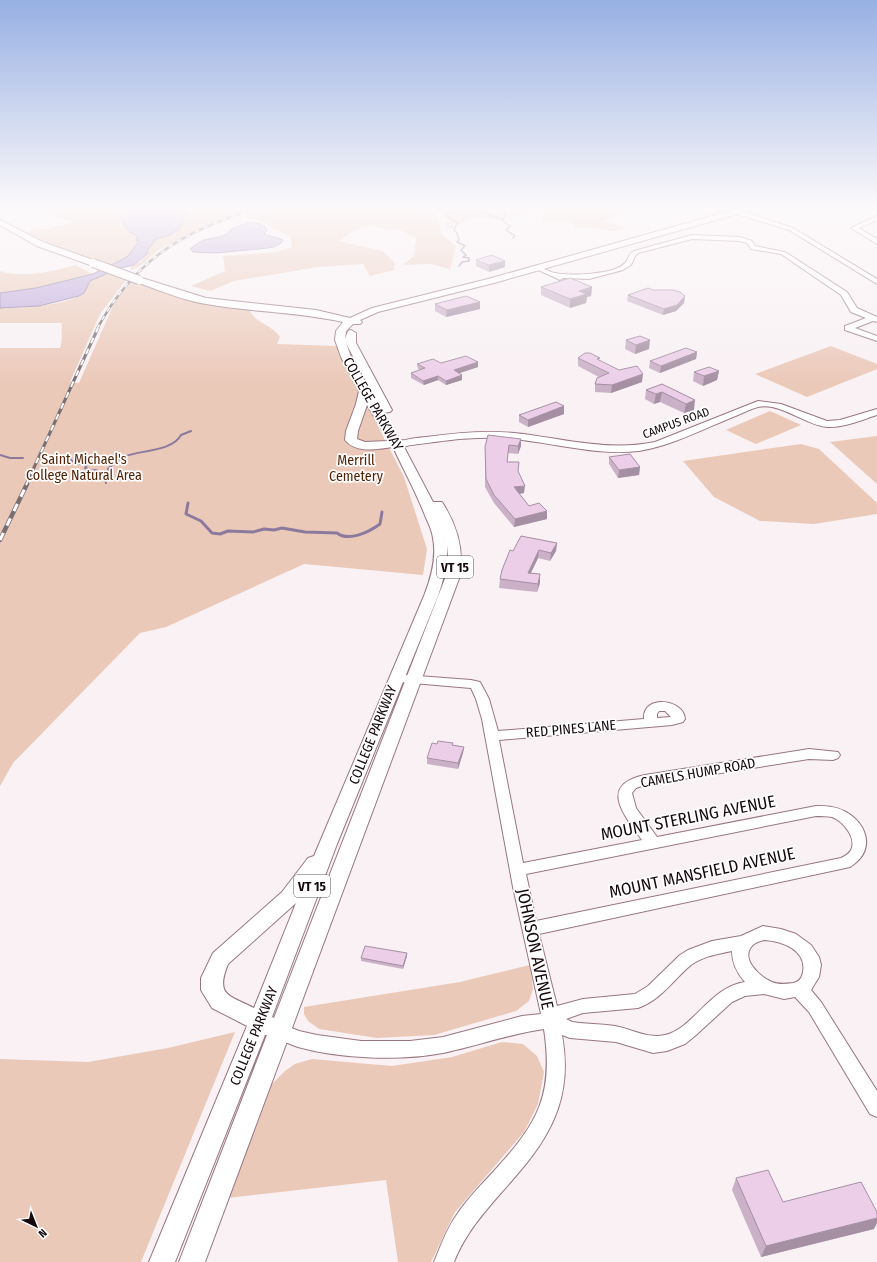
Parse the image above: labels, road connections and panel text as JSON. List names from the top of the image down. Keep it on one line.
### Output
{"streets":{"main road":["COLLEGE PARKWAY","VT 15"],"street":["CAMPUS ROAD","RED PINES LANE","CAMELS HUMP ROAD","MOUNT STERLING AVENUE","MOUNT MANSFIELD AVENUE","JOHNSON AVENUE"]},"crossings":[["COLLEGE PARKWAY","CAMPUS ROAD"],["COLLEGE PARKWAY","JOHNSON AVENUE"],["RED PINES LANE","JOHNSON AVENUE"],["CAMELS HUMP ROAD","MOUNT STERLING AVENUE"],["MOUNT STERLING AVENUE","MOUNT MANSFIELD AVENUE"],["MOUNT STERLING AVENUE","JOHNSON AVENUE"],["MOUNT MANSFIELD AVENUE","JOHNSON AVENUE"]],"parks":["Saint Michael's College Natural Area","Merrill Cemetery"],"north":"bottom right"}
